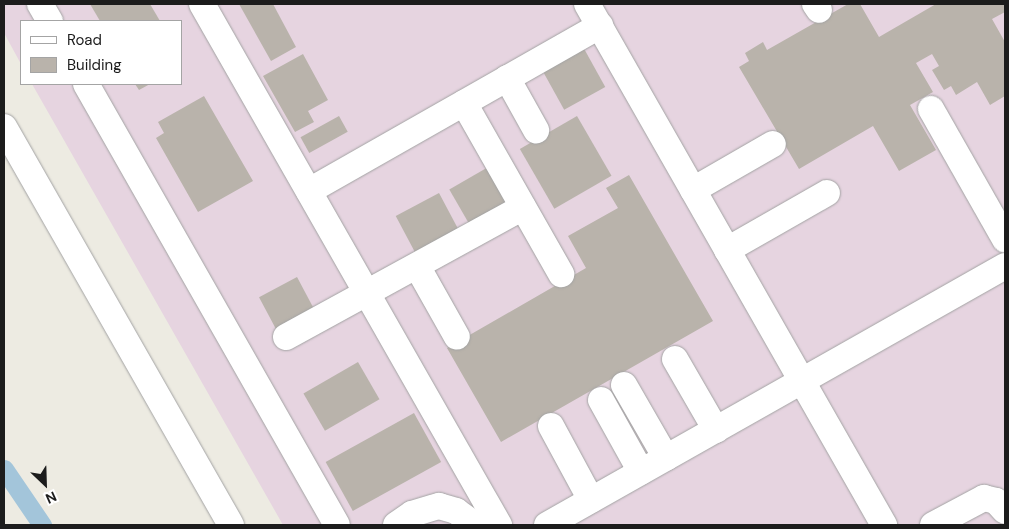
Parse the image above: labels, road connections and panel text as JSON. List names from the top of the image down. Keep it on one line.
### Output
{"legend":["Road","Building"],"north":"bottom right"}
